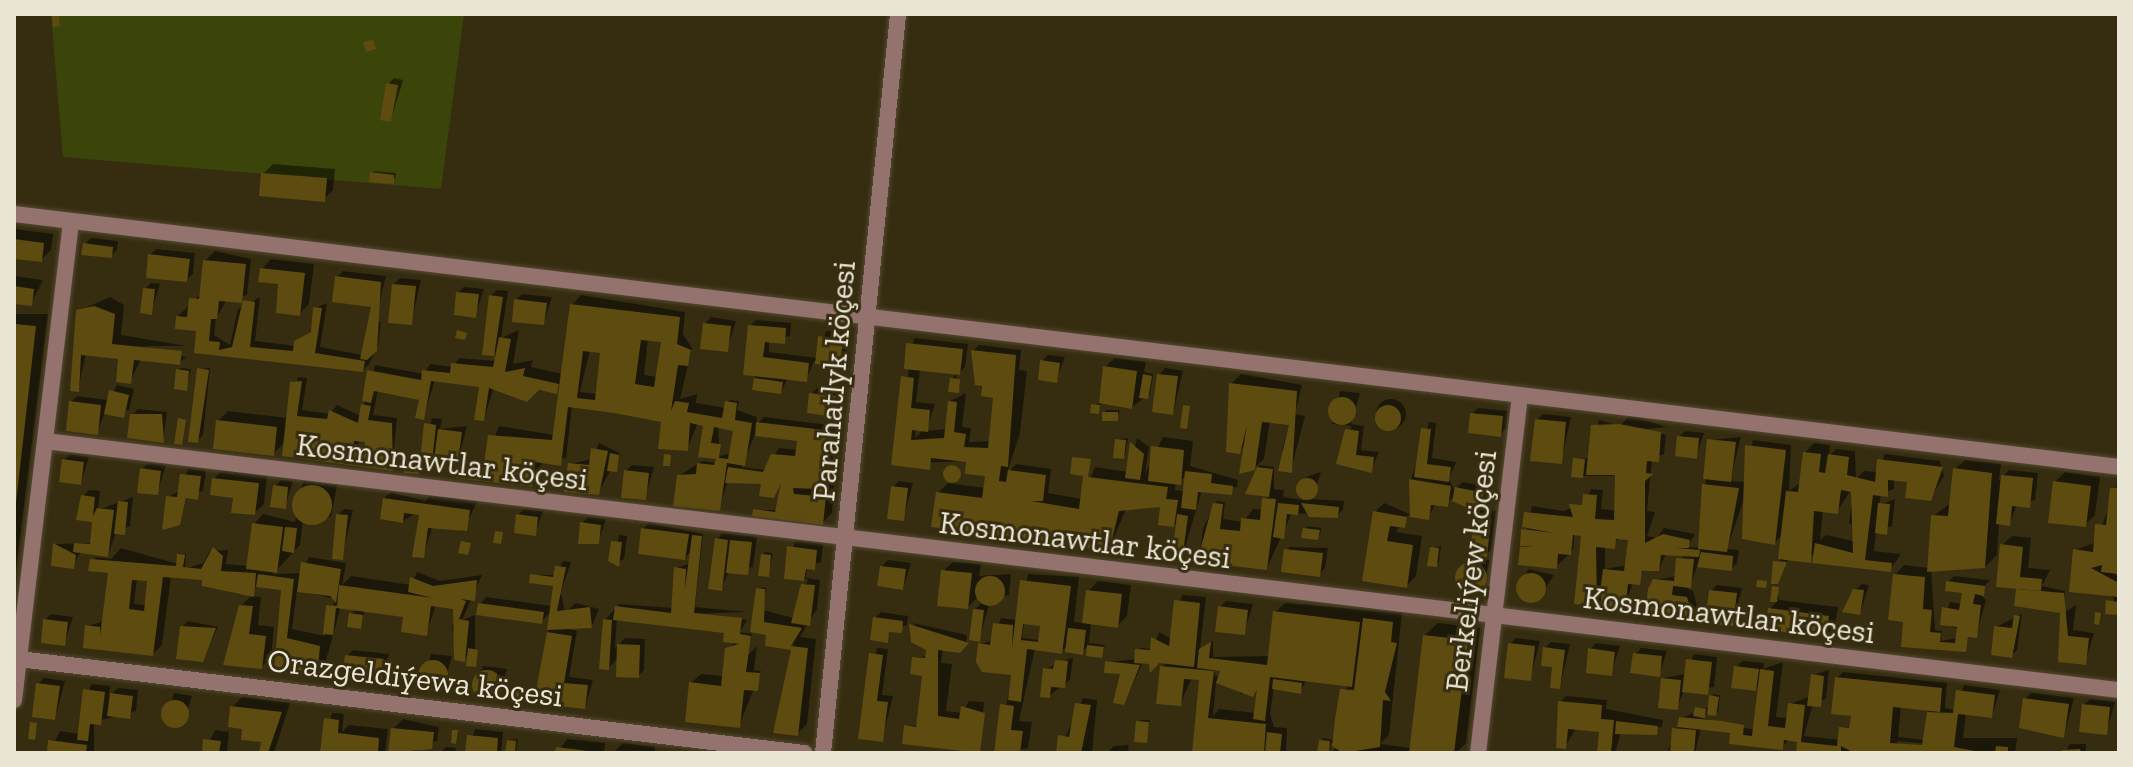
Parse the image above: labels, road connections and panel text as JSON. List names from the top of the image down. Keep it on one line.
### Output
{"streets":{"street":["Parahatlyk köçesi","Kosmonawtlar köçesi","Berkeliýew köçesi","Orazgeldiýewa köçesi"]},"crossings":[["Parahatlyk köçesi","Kosmonawtlar köçesi"],["Kosmonawtlar köçesi","Berkeliýew köçesi"]]}
